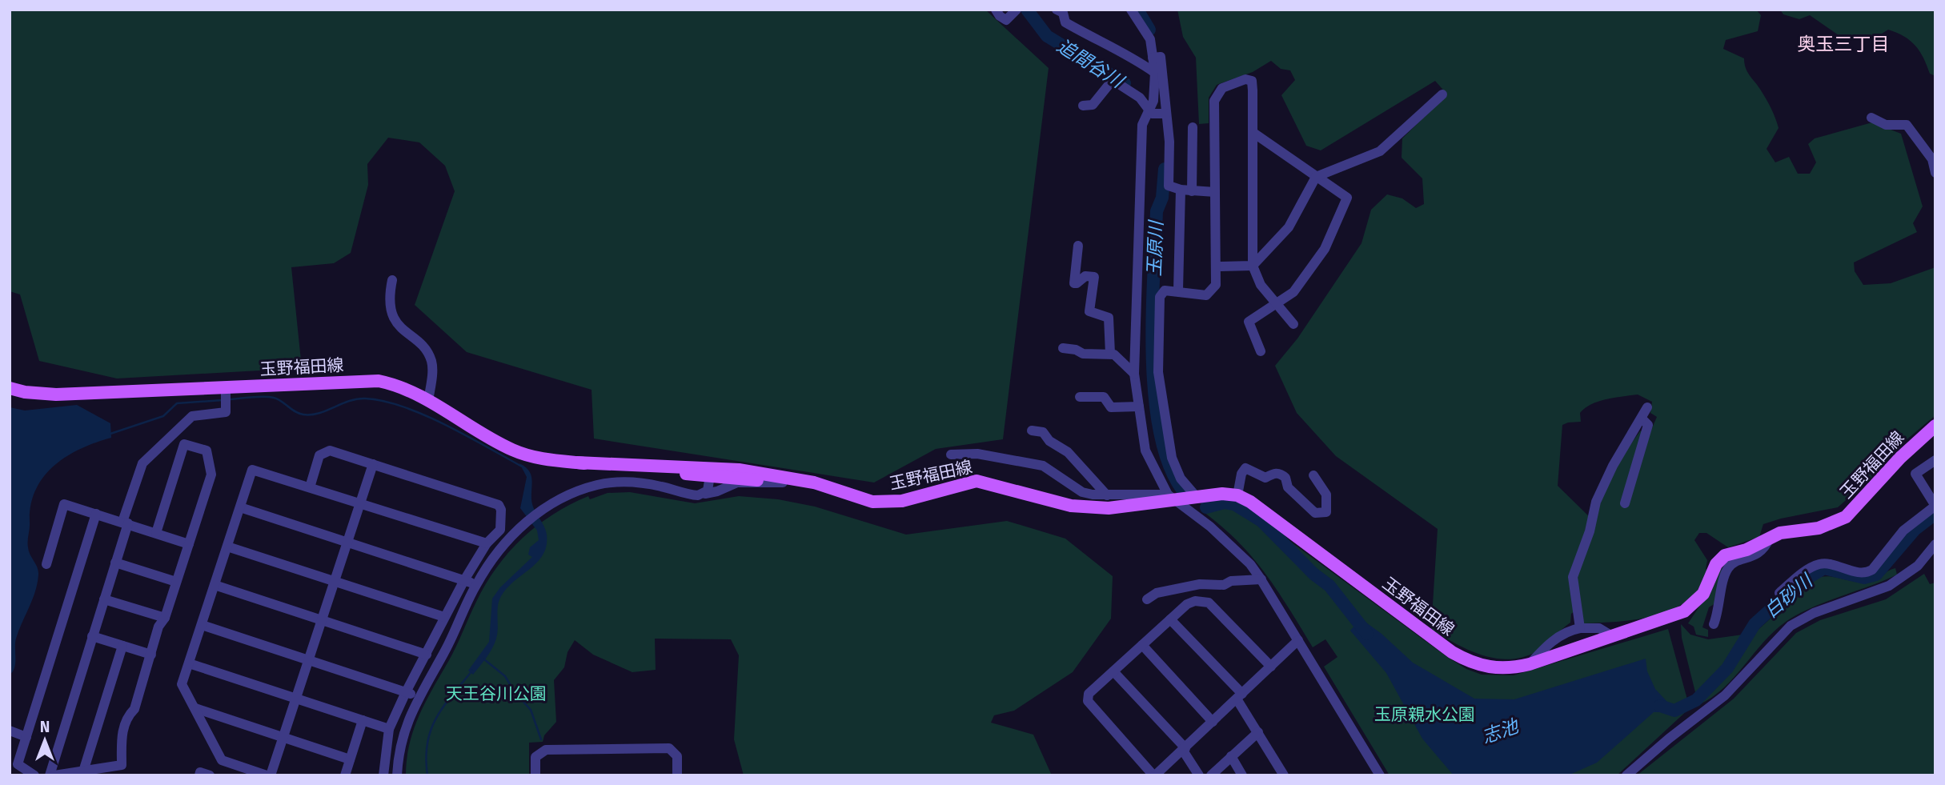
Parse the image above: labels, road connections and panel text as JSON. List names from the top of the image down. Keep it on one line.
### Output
{"streets":{"main road":["玉野福田線"]},"districts":["奥玉三丁目"],"water":["追間谷川","玉原川","白砂川","志池"],"parks":["天王谷川公園","玉原親水公園"],"north":"top"}
